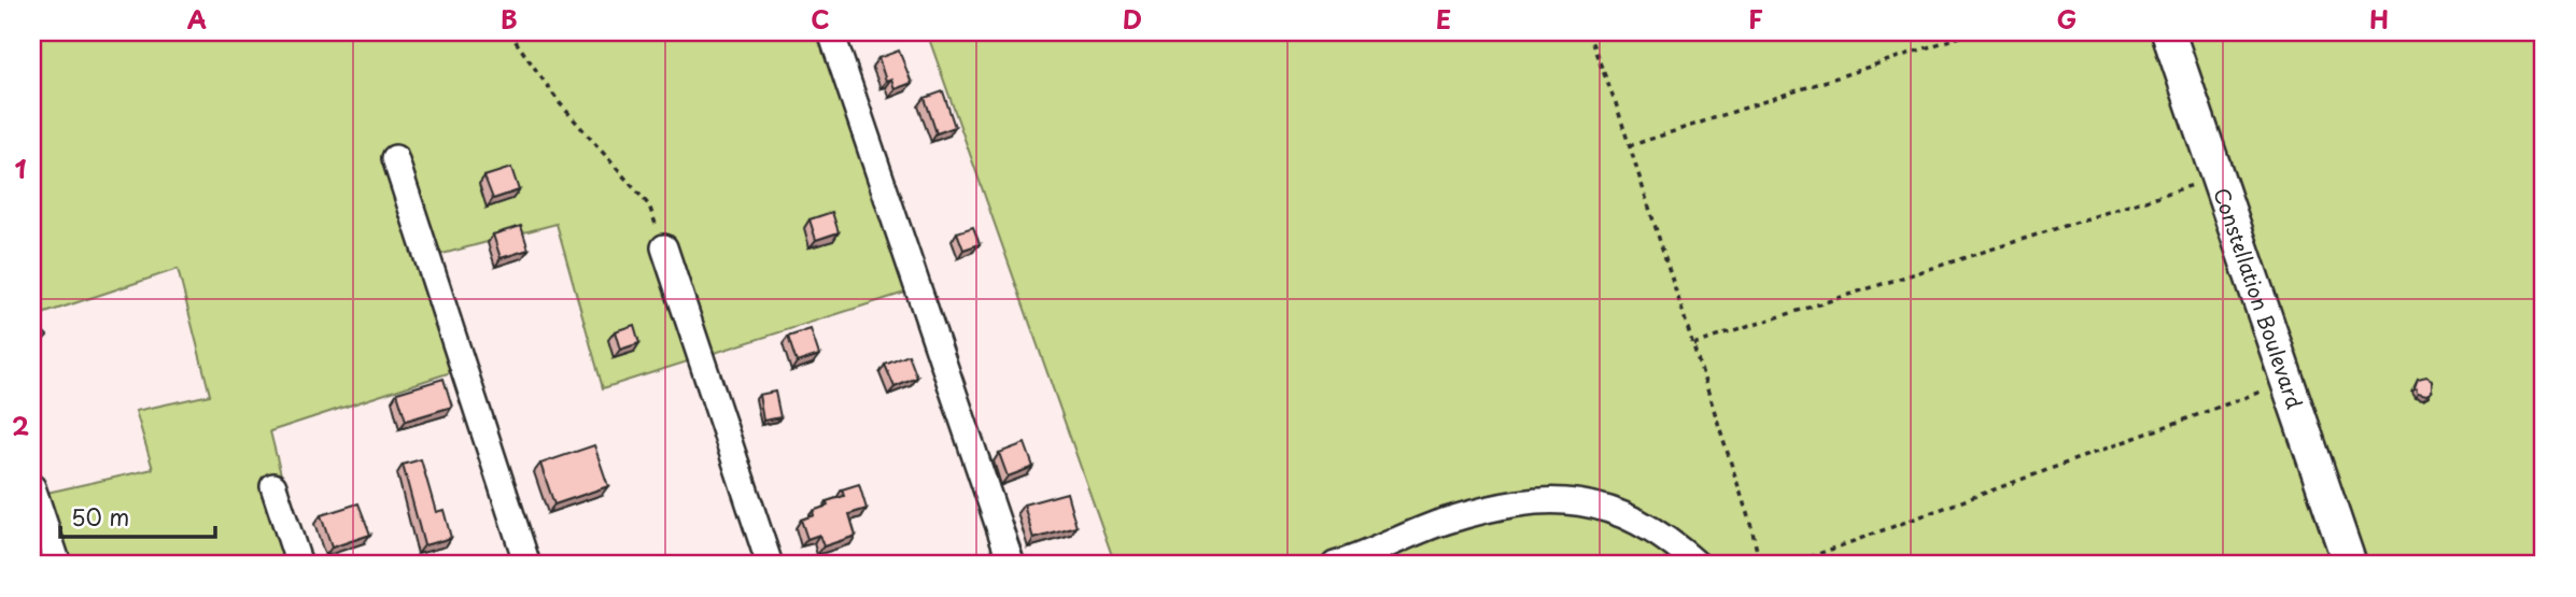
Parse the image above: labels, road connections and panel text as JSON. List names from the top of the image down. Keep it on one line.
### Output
{"streets":{"street":["Constellation Boulevard"]},"scale_bar":"50 m","grid":{"columns":["A","B","C","D","E","F","G","H"],"rows":["1","2"]}}
